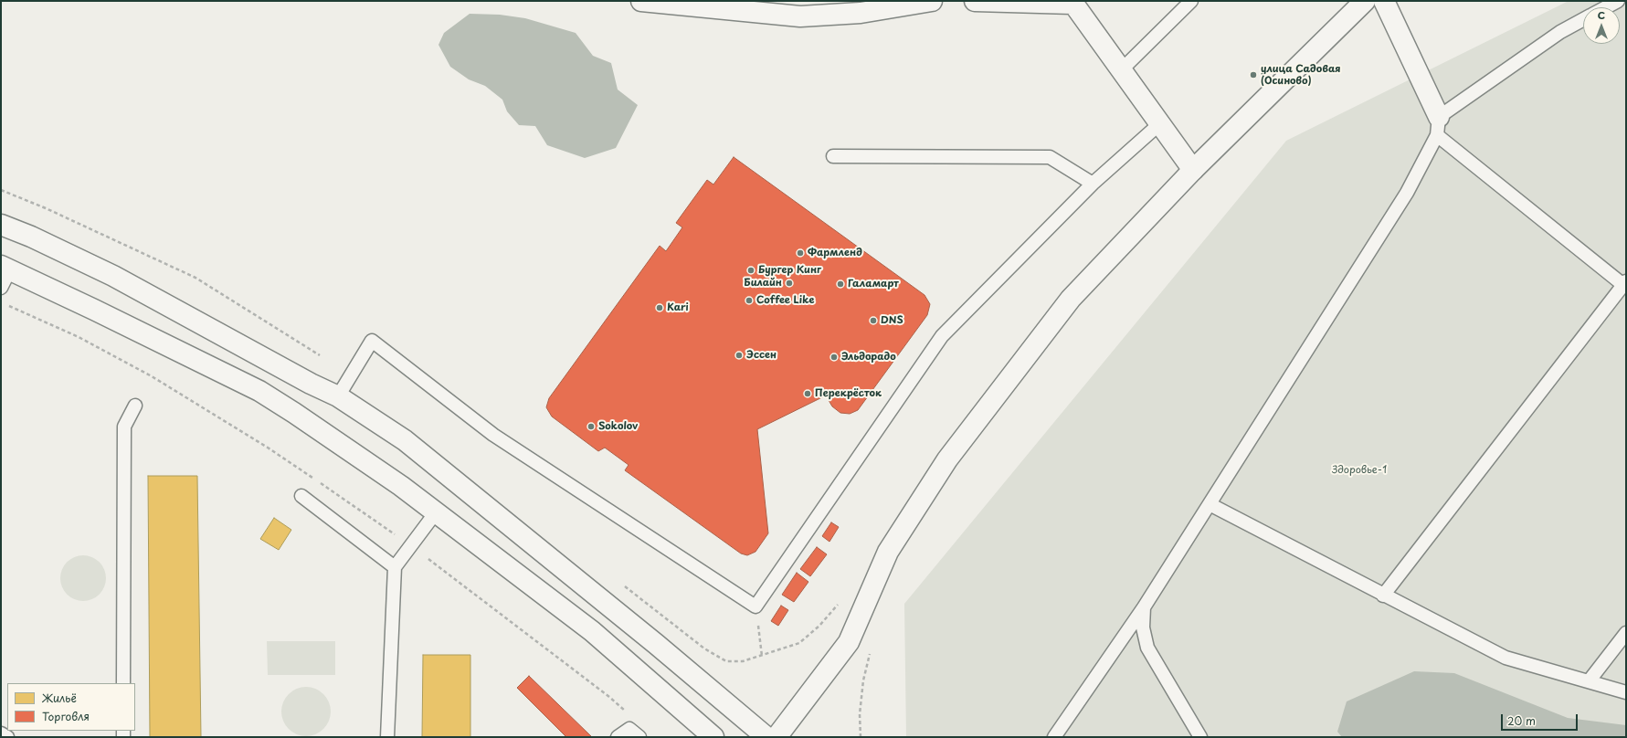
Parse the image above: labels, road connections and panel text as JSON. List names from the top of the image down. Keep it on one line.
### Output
{"parks":["Здоровье-1"],"places":["улица Садовая (Осиново)","Фармленд","Бургер Кинг","Билайн","Галамарт","Coffee Like","Kari","DNS","Эссен","Эльдорадо","Перекрёсток","Sokolov"],"legend":["Жильё","Торговля"],"scale_bar":"20 m","north":"top"}
